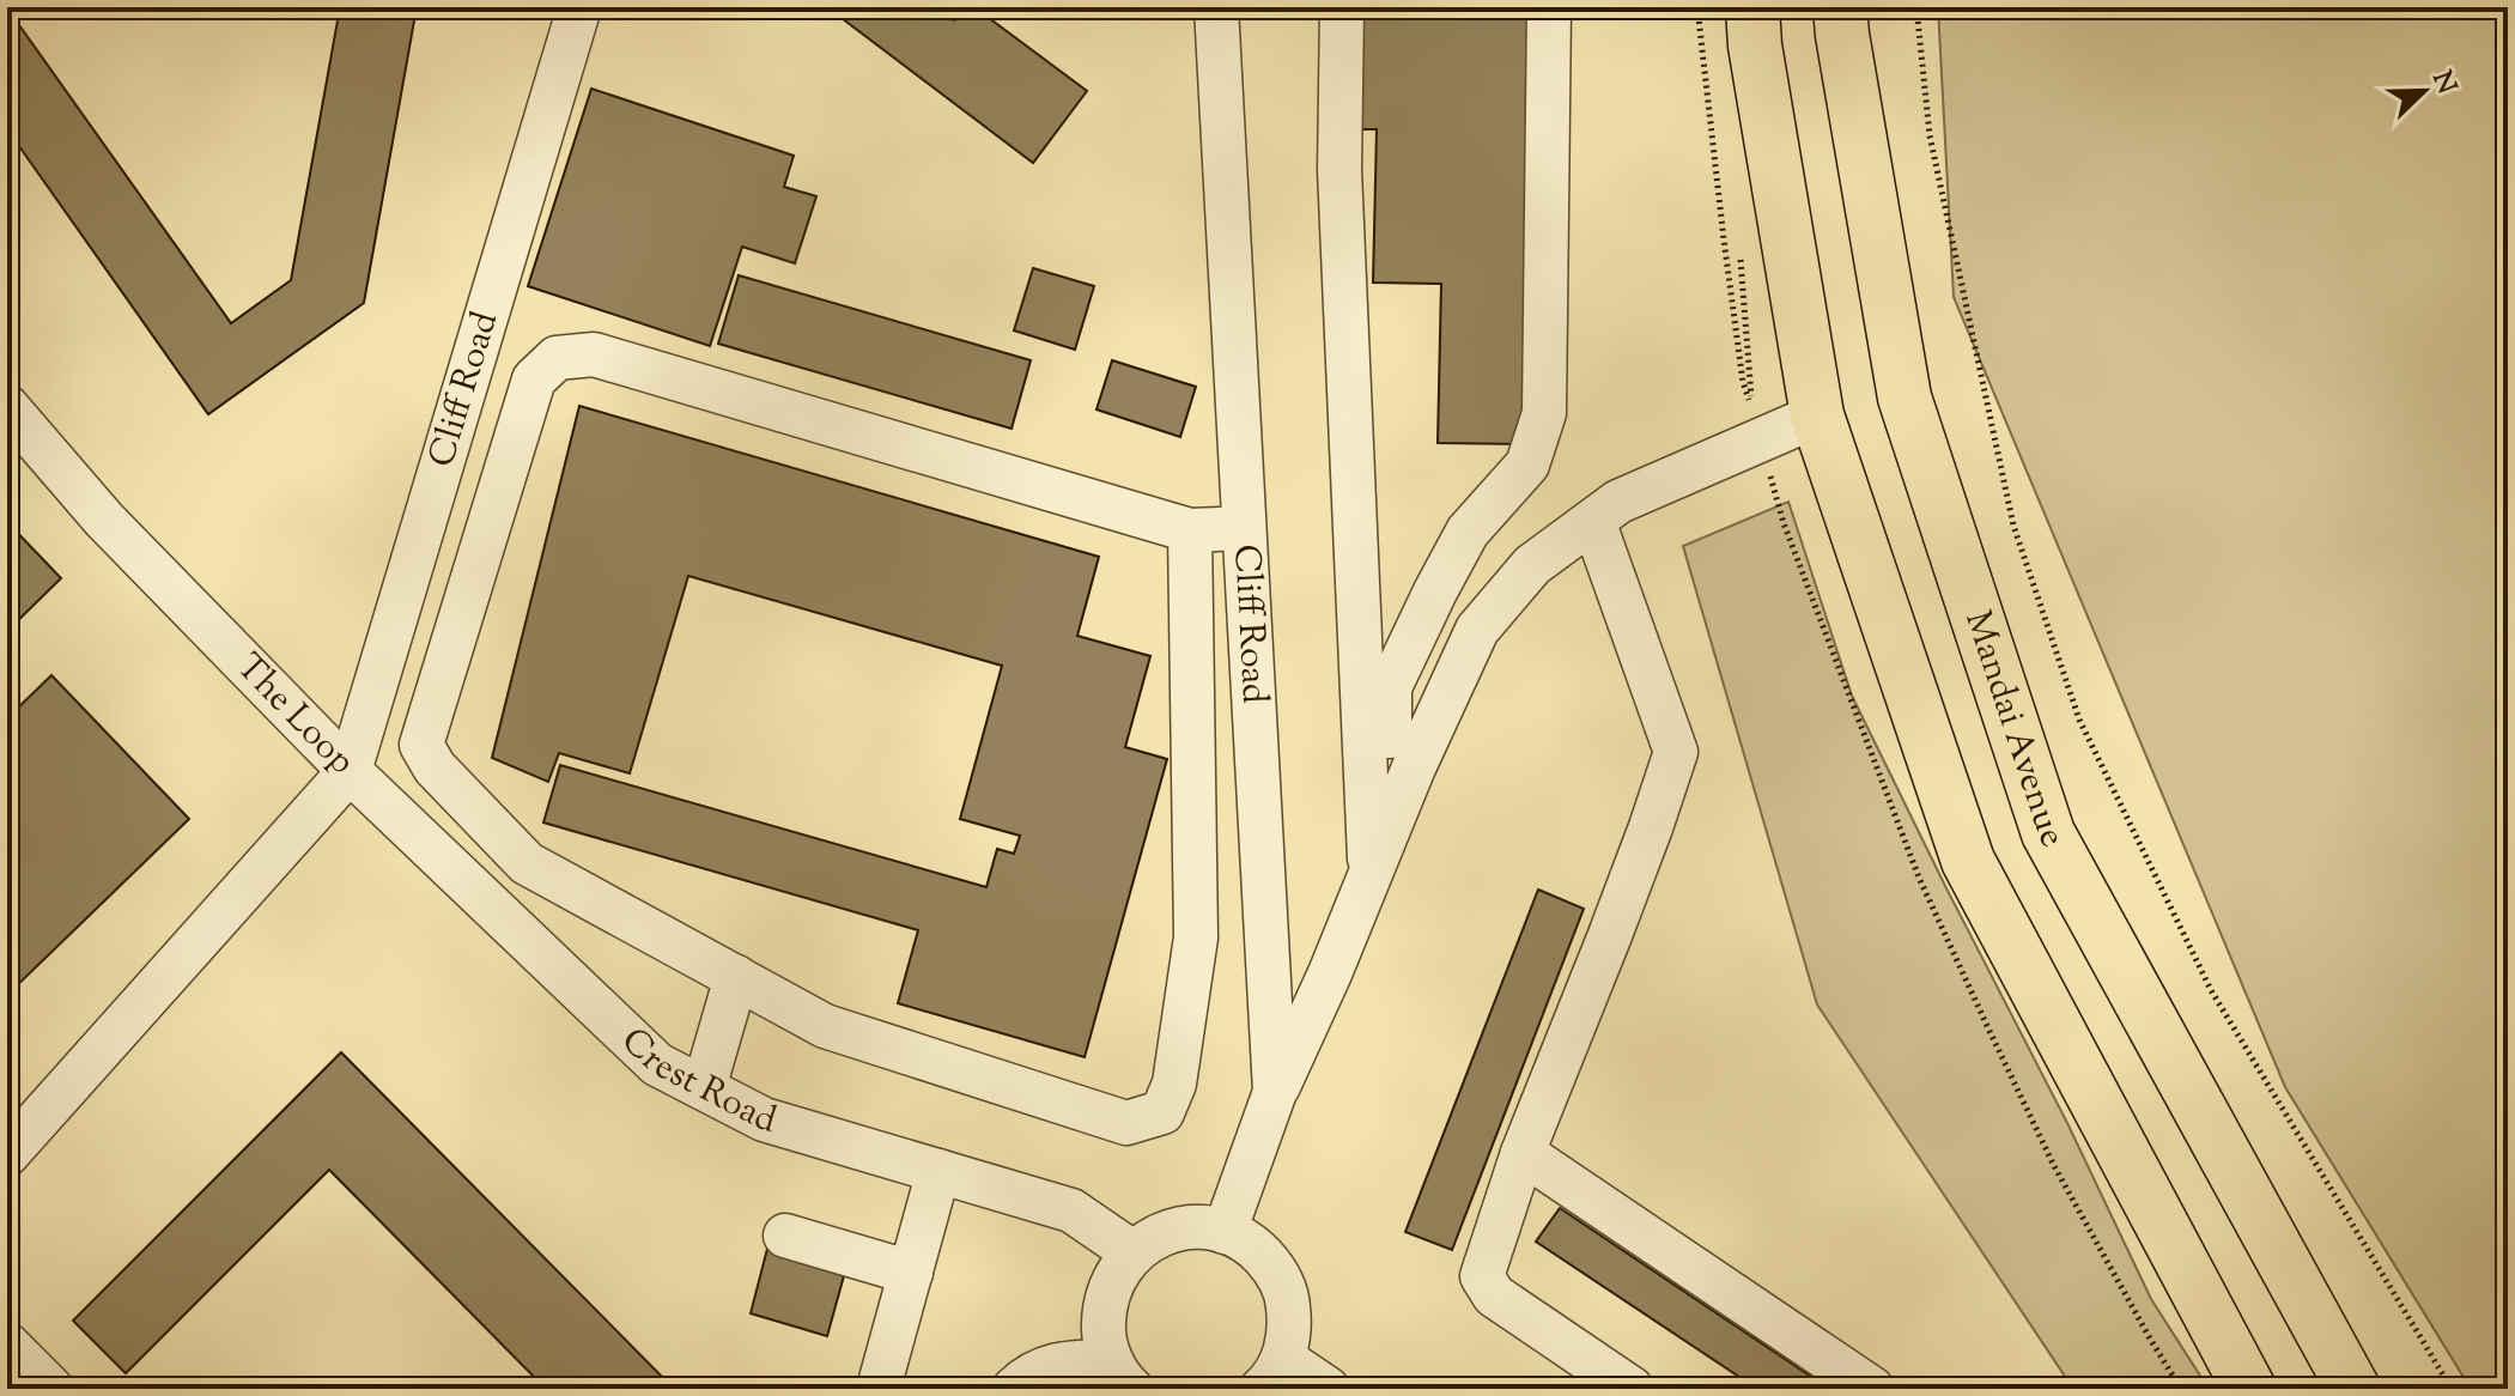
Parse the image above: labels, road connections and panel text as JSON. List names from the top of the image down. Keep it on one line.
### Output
{"streets":{"main road":["Mandai Avenue"],"lane":["Cliff Road","The Loop","Crest Road"]},"crossings":[["Cliff Road","The Loop"],["Cliff Road","Crest Road"],["The Loop","Crest Road"]],"north":"top right"}
